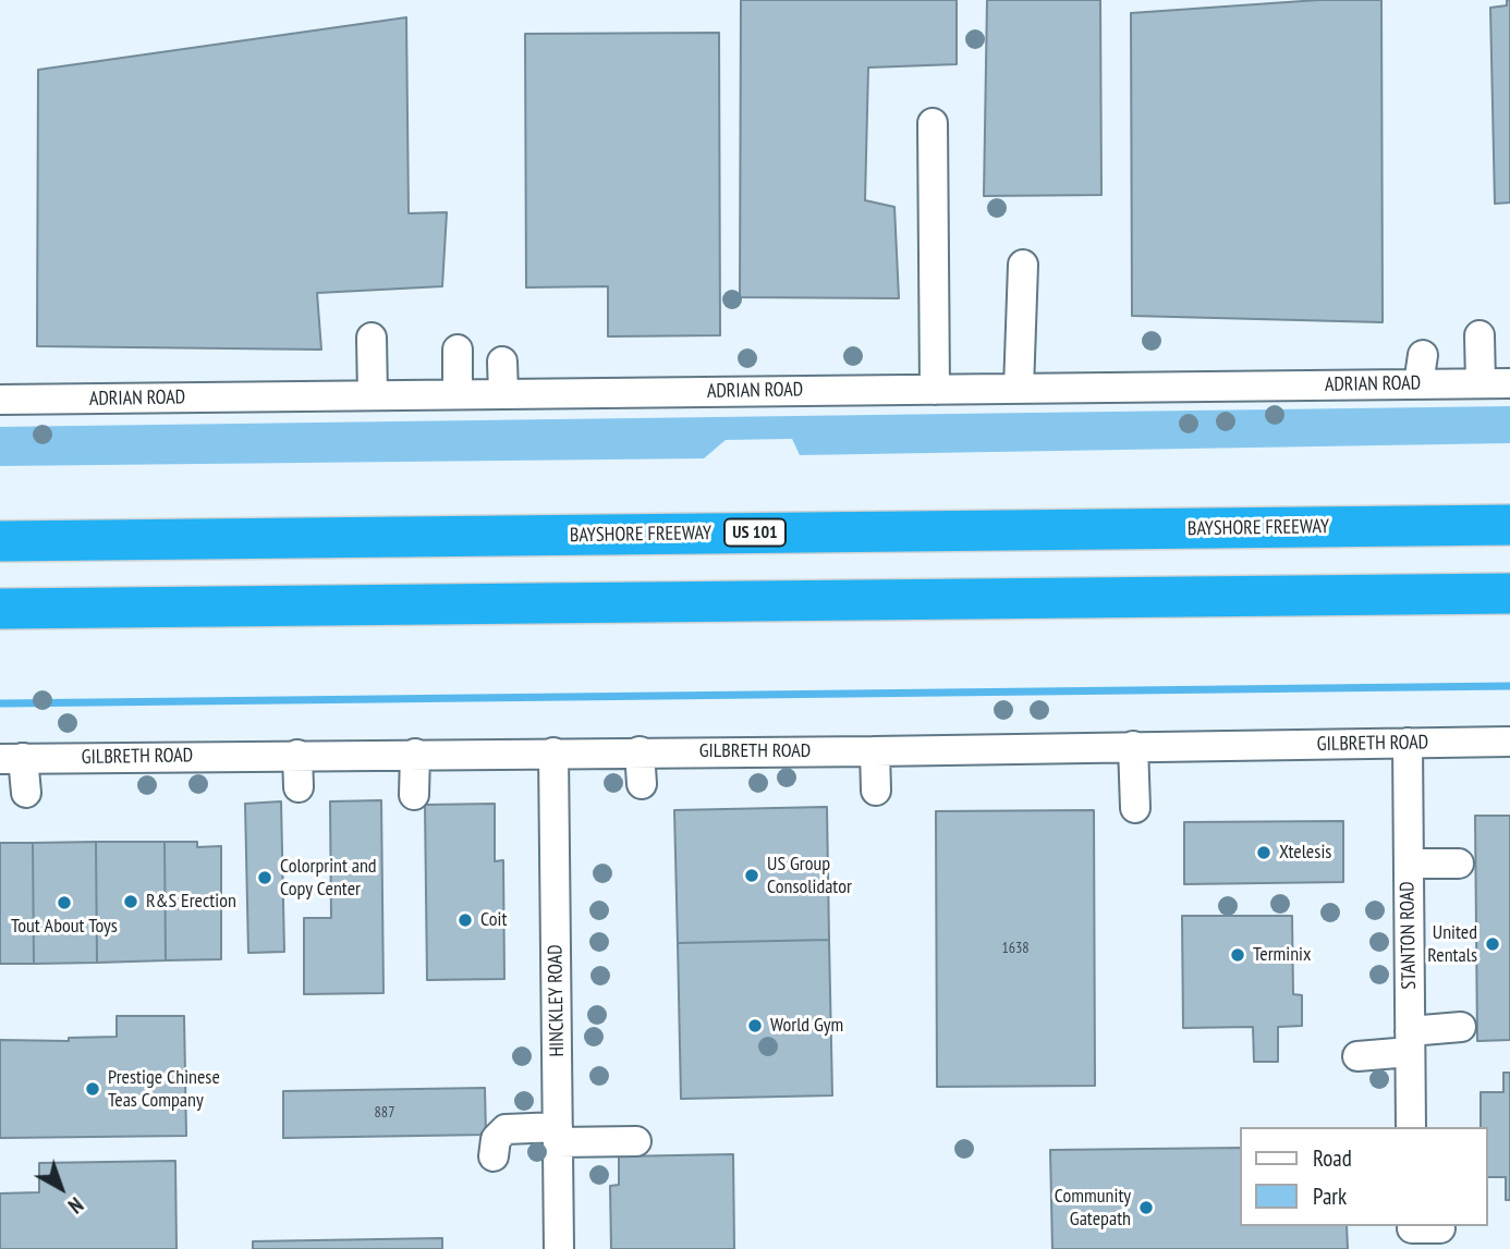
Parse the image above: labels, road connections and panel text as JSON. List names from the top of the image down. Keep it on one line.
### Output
{"streets":{"highway":["BAYSHORE FREEWAY","US 101"],"street":["ADRIAN ROAD","GILBRETH ROAD","STANTON ROAD","HINCKLEY ROAD"]},"crossings":[["GILBRETH ROAD","STANTON ROAD"],["GILBRETH ROAD","HINCKLEY ROAD"]],"places":["Xtelesis","US Group Consolidator","Colorprint and Copy Center","R&S Erection","Tout About Toys","Coit","United Rentals","Terminix","World Gym","Prestige Chinese Teas Company","Community Gatepath"],"house_numbers":["1638","887"],"legend":["Road","Park"],"north":"bottom right"}
